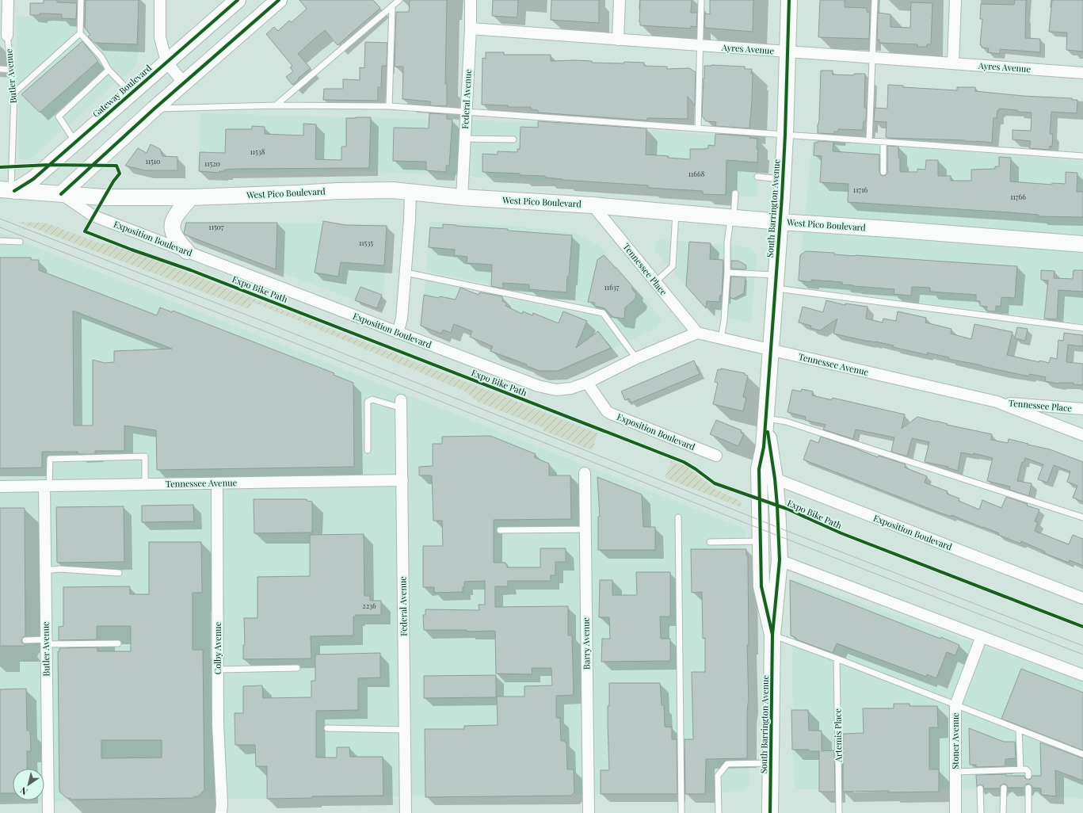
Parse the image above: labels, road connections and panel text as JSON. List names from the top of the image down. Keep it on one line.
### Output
{"streets":{"main road":["Gateway Boulevard","West Pico Boulevard","South Barrington Avenue"],"street":["Ayres Avenue","Butler Avenue","Federal Avenue","Exposition Boulevard","Tennessee Place","Tennessee Avenue","Barry Avenue","Colby Avenue","Stoner Avenue"],"lane":["Artemis Place"],"cycle path":["Expo Bike Path"]},"crossings":[["Ayres Avenue","Federal Avenue"],["Ayres Avenue","South Barrington Avenue"],["Butler Avenue","Gateway Boulevard"],["Butler Avenue","West Pico Boulevard"],["Butler Avenue","Tennessee Avenue"],["Gateway Boulevard","West Pico Boulevard"],["Federal Avenue","West Pico Boulevard"],["Federal Avenue","Tennessee Avenue"],["West Pico Boulevard","South Barrington Avenue"],["West Pico Boulevard","Exposition Boulevard"],["West Pico Boulevard","Tennessee Place"],["South Barrington Avenue","Exposition Boulevard"],["South Barrington Avenue","Tennessee Avenue"],["Tennessee Place","Tennessee Avenue"],["Tennessee Avenue","Colby Avenue"]],"house_numbers":["11538","11510","11520","11668","11716","11766","11507","11535","11637","2236"],"north":"bottom left"}
